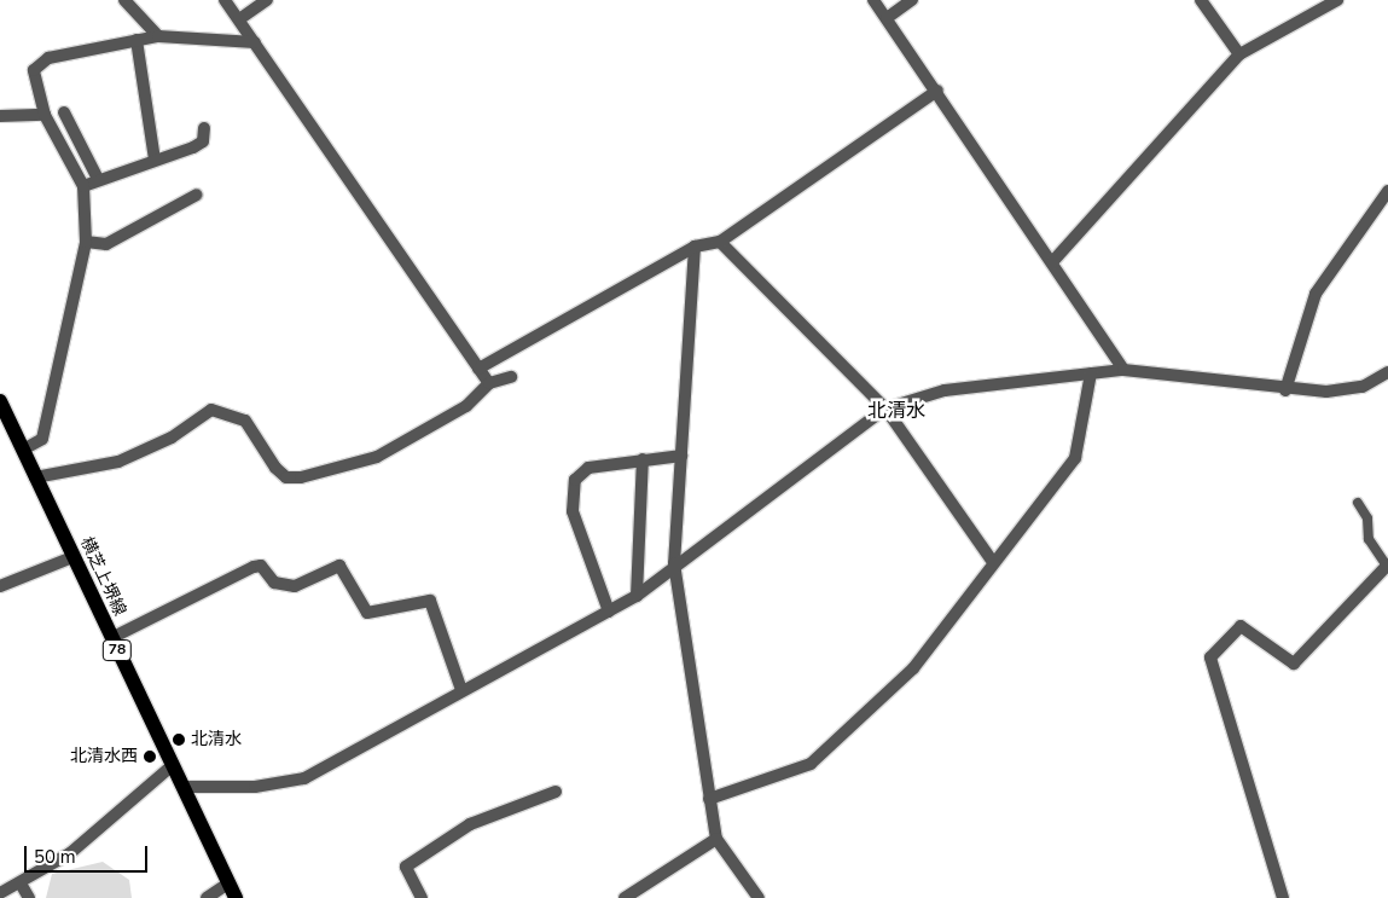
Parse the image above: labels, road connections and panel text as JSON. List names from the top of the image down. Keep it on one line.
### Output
{"streets":{"main road":["横芝上堺線","78"]},"districts":["北清水"],"places":["北清水","北清水西"],"scale_bar":"50 m"}
